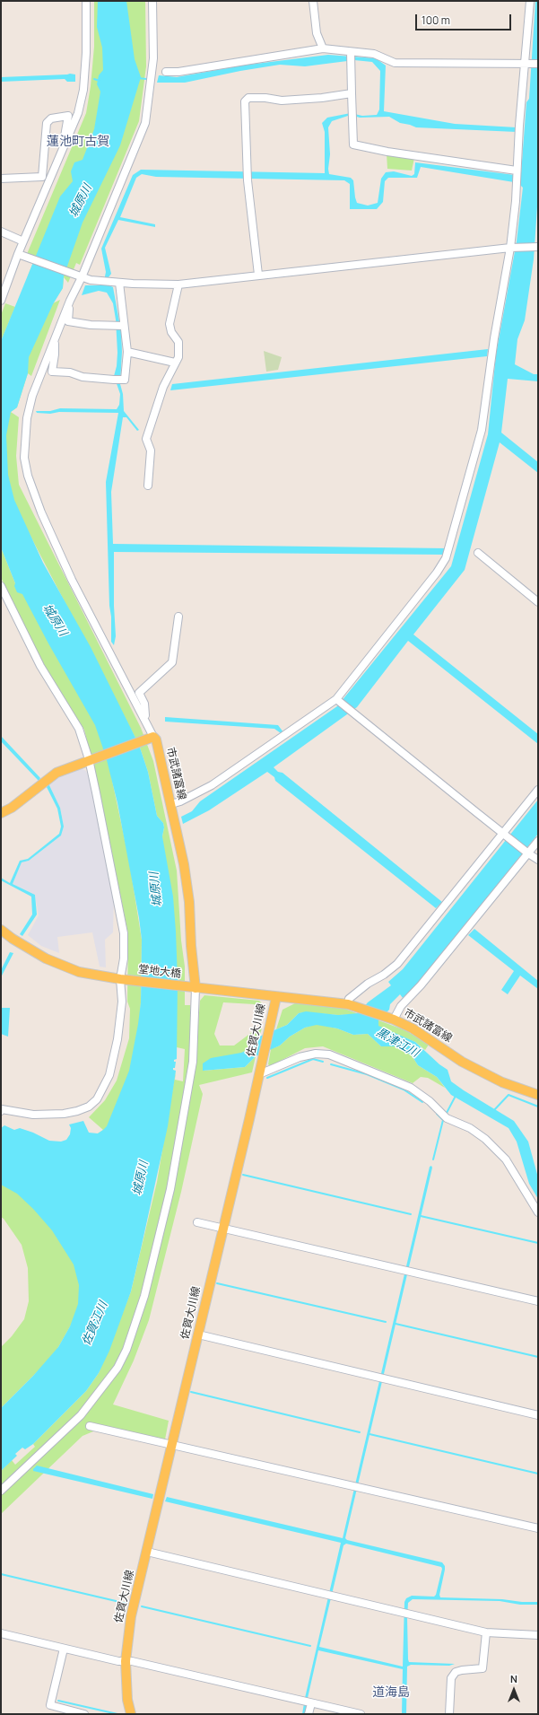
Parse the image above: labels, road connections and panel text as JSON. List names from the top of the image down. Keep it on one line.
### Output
{"streets":{"main road":["市武諸富線","堂地大橋","佐賀大川線"]},"crossings":[["市武諸富線","堂地大橋"],["市武諸富線","佐賀大川線"],["堂地大橋","佐賀大川線"]],"districts":["蓮池町古賀","道海島"],"water":["城原川","黒津江川","佐賀江川"],"scale_bar":"100 m","north":"top"}
